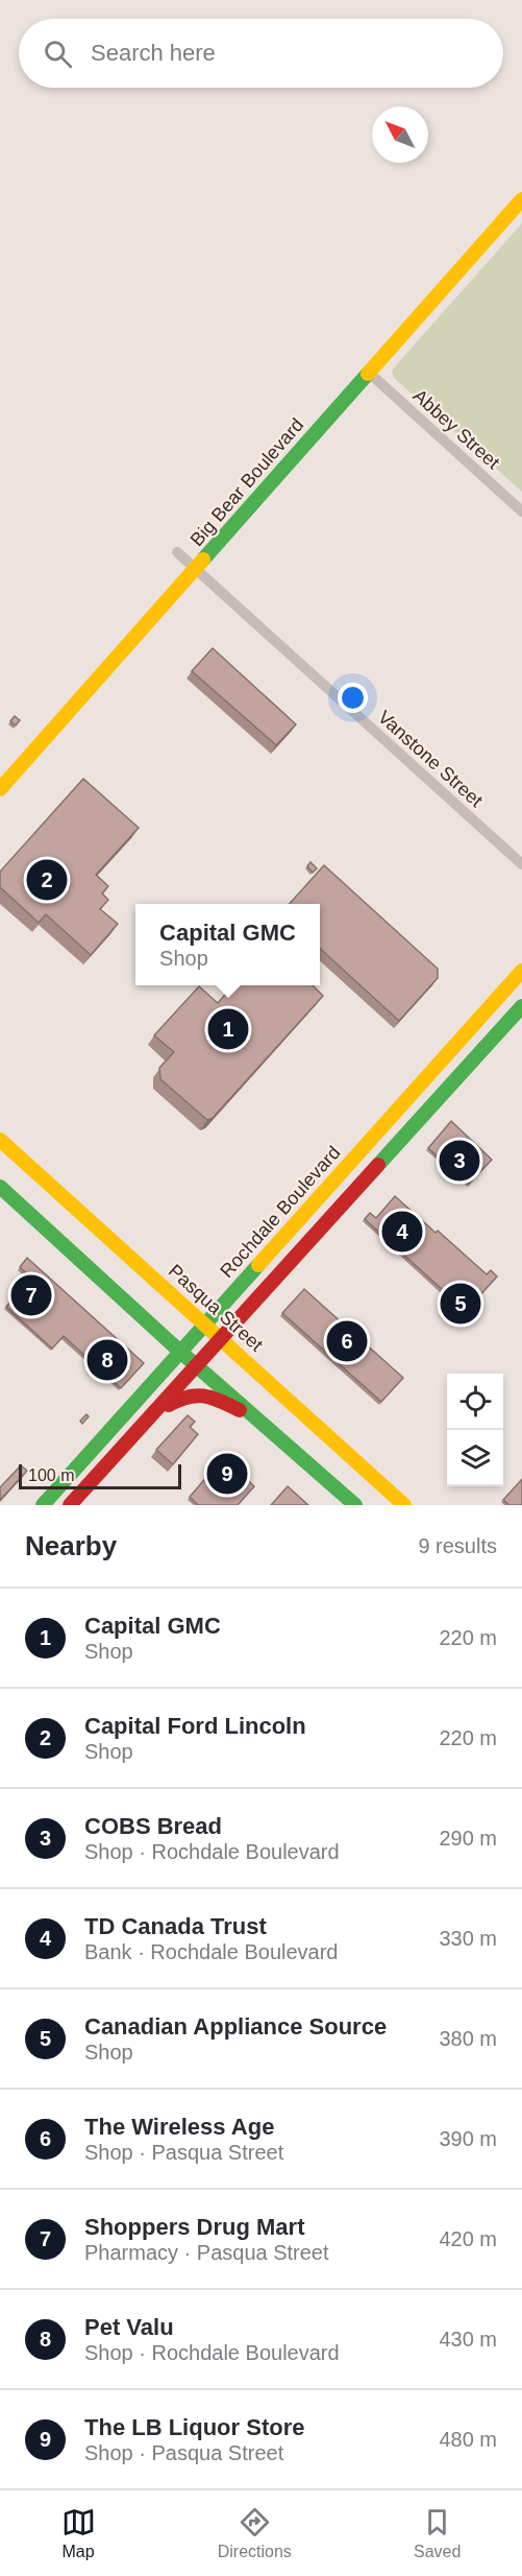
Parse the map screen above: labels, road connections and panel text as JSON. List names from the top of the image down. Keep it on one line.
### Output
{"streets":{"street":["Abbey Street","Big Bear Boulevard","Vanstone Street","Rochdale Boulevard","Pasqua Street"]},"crossings":[["Abbey Street","Big Bear Boulevard"],["Big Bear Boulevard","Vanstone Street"],["Rochdale Boulevard","Pasqua Street"]],"scale_bar":"100 m","north":"top left","page":{"search":"Search here","pins":["2","1","3","4","7","5","6","8","9"],"popup":["Capital GMC","Shop"],"scale":"100 m","heading":["Nearby","9 results"],"list":[{"mark":"1","name":"Capital GMC","note":"Shop","value":"220 m"},{"mark":"2","name":"Capital Ford Lincoln","note":"Shop","value":"220 m"},{"mark":"3","name":"COBS Bread","note":"Shop · Rochdale Boulevard","value":"290 m"},{"mark":"4","name":"TD Canada Trust","note":"Bank · Rochdale Boulevard","value":"330 m"},{"mark":"5","name":"Canadian Appliance Source","note":"Shop","value":"380 m"},{"mark":"6","name":"The Wireless Age","note":"Shop · Pasqua Street","value":"390 m"},{"mark":"7","name":"Shoppers Drug Mart","note":"Pharmacy · Pasqua Street","value":"420 m"},{"mark":"8","name":"Pet Valu","note":"Shop · Rochdale Boulevard","value":"430 m"},{"mark":"9","name":"The LB Liquor Store","note":"Shop · Pasqua Street","value":"480 m"}],"nav":["Map","Directions","Saved"]}}
